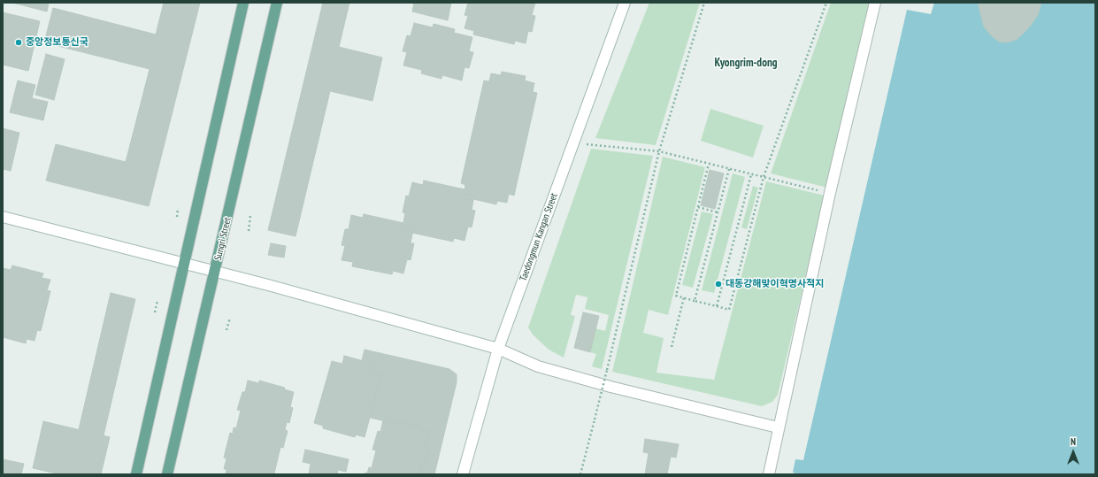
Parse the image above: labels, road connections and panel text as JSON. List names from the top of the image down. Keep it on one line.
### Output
{"streets":{"main road":["Sungri Street"],"street":["Taedongmun Kangan Street"]},"districts":["Kyongrim-dong"],"places":["중앙정보통신국","대동강해맞이혁명사적지"],"north":"top"}
